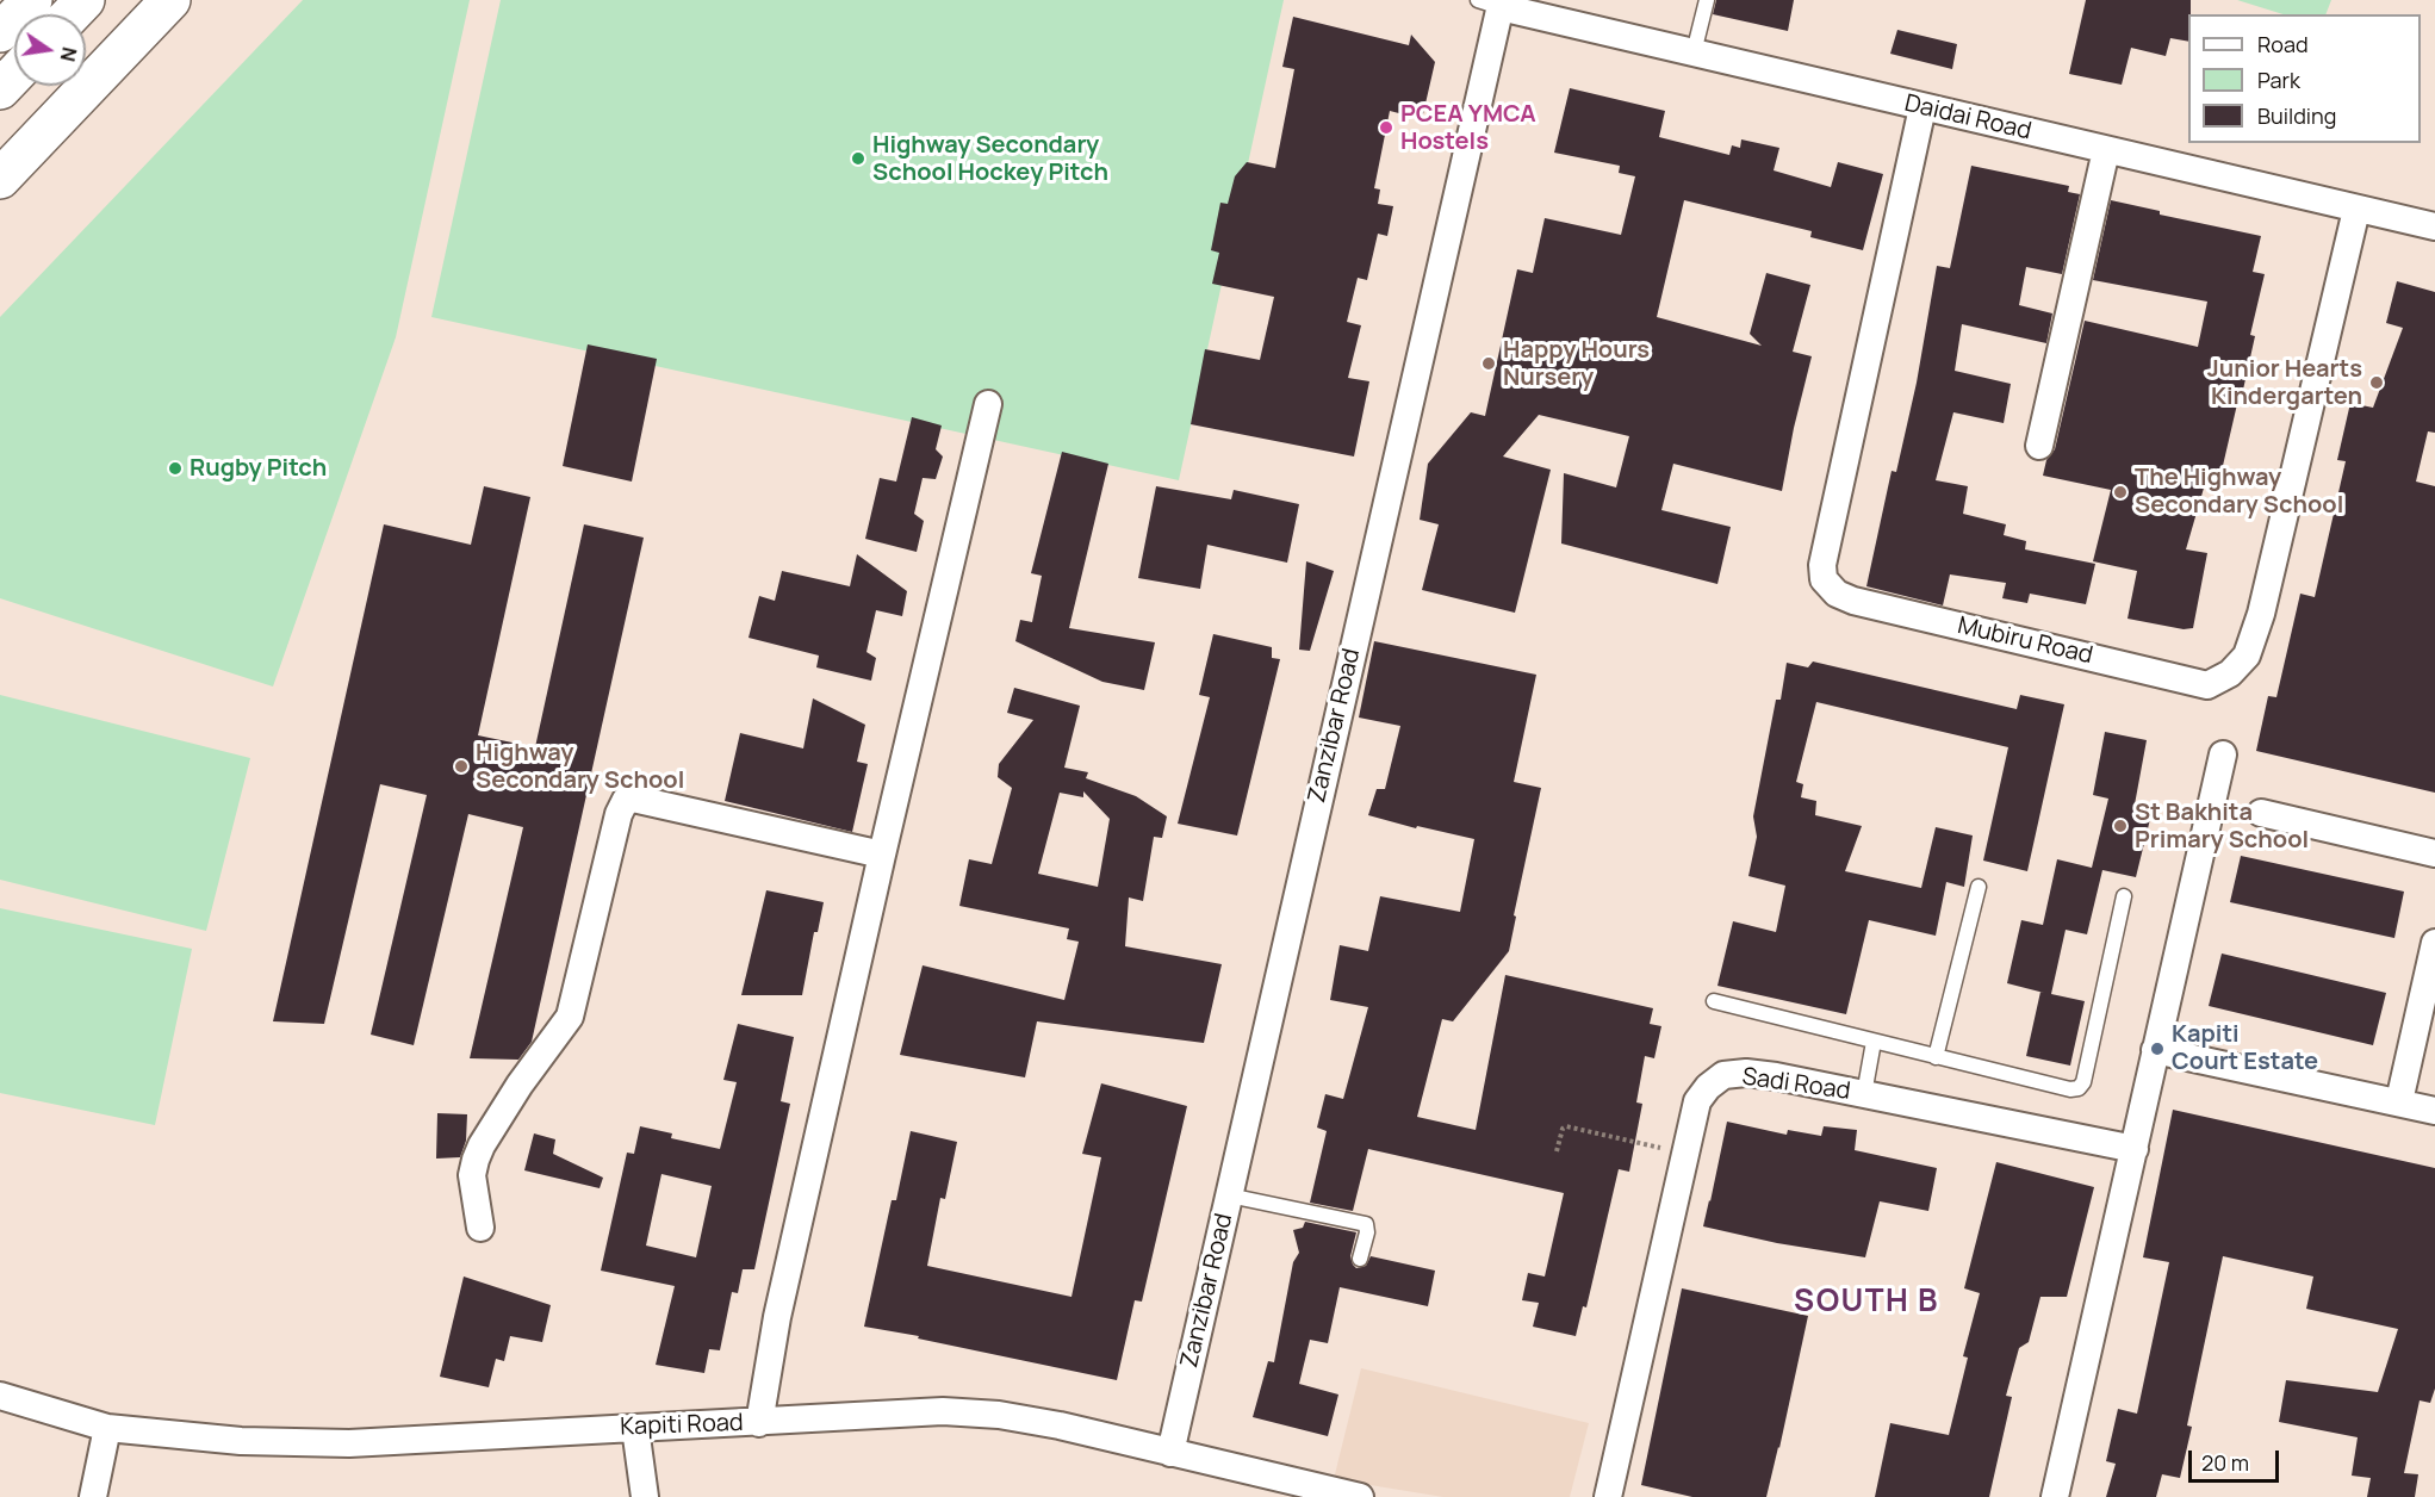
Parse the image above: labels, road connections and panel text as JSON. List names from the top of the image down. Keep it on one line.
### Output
{"streets":{"street":["Daidai Road","Mubiru Road","Zanzibar Road","Sadi Road","Kapiti Road"]},"crossings":[["Daidai Road","Mubiru Road"],["Daidai Road","Zanzibar Road"],["Zanzibar Road","Kapiti Road"]],"districts":["SOUTH B"],"places":["PCEA YMCA Hostels","Highway Secondary School Hockey Pitch","Happy Hours Nursery","Junior Hearts Kindergarten","Rugby Pitch","The Highway Secondary School","Highway Secondary School","St Bakhita Primary School","Kapiti Court Estate"],"legend":["Road","Park","Building"],"scale_bar":"20 m","north":"right"}
